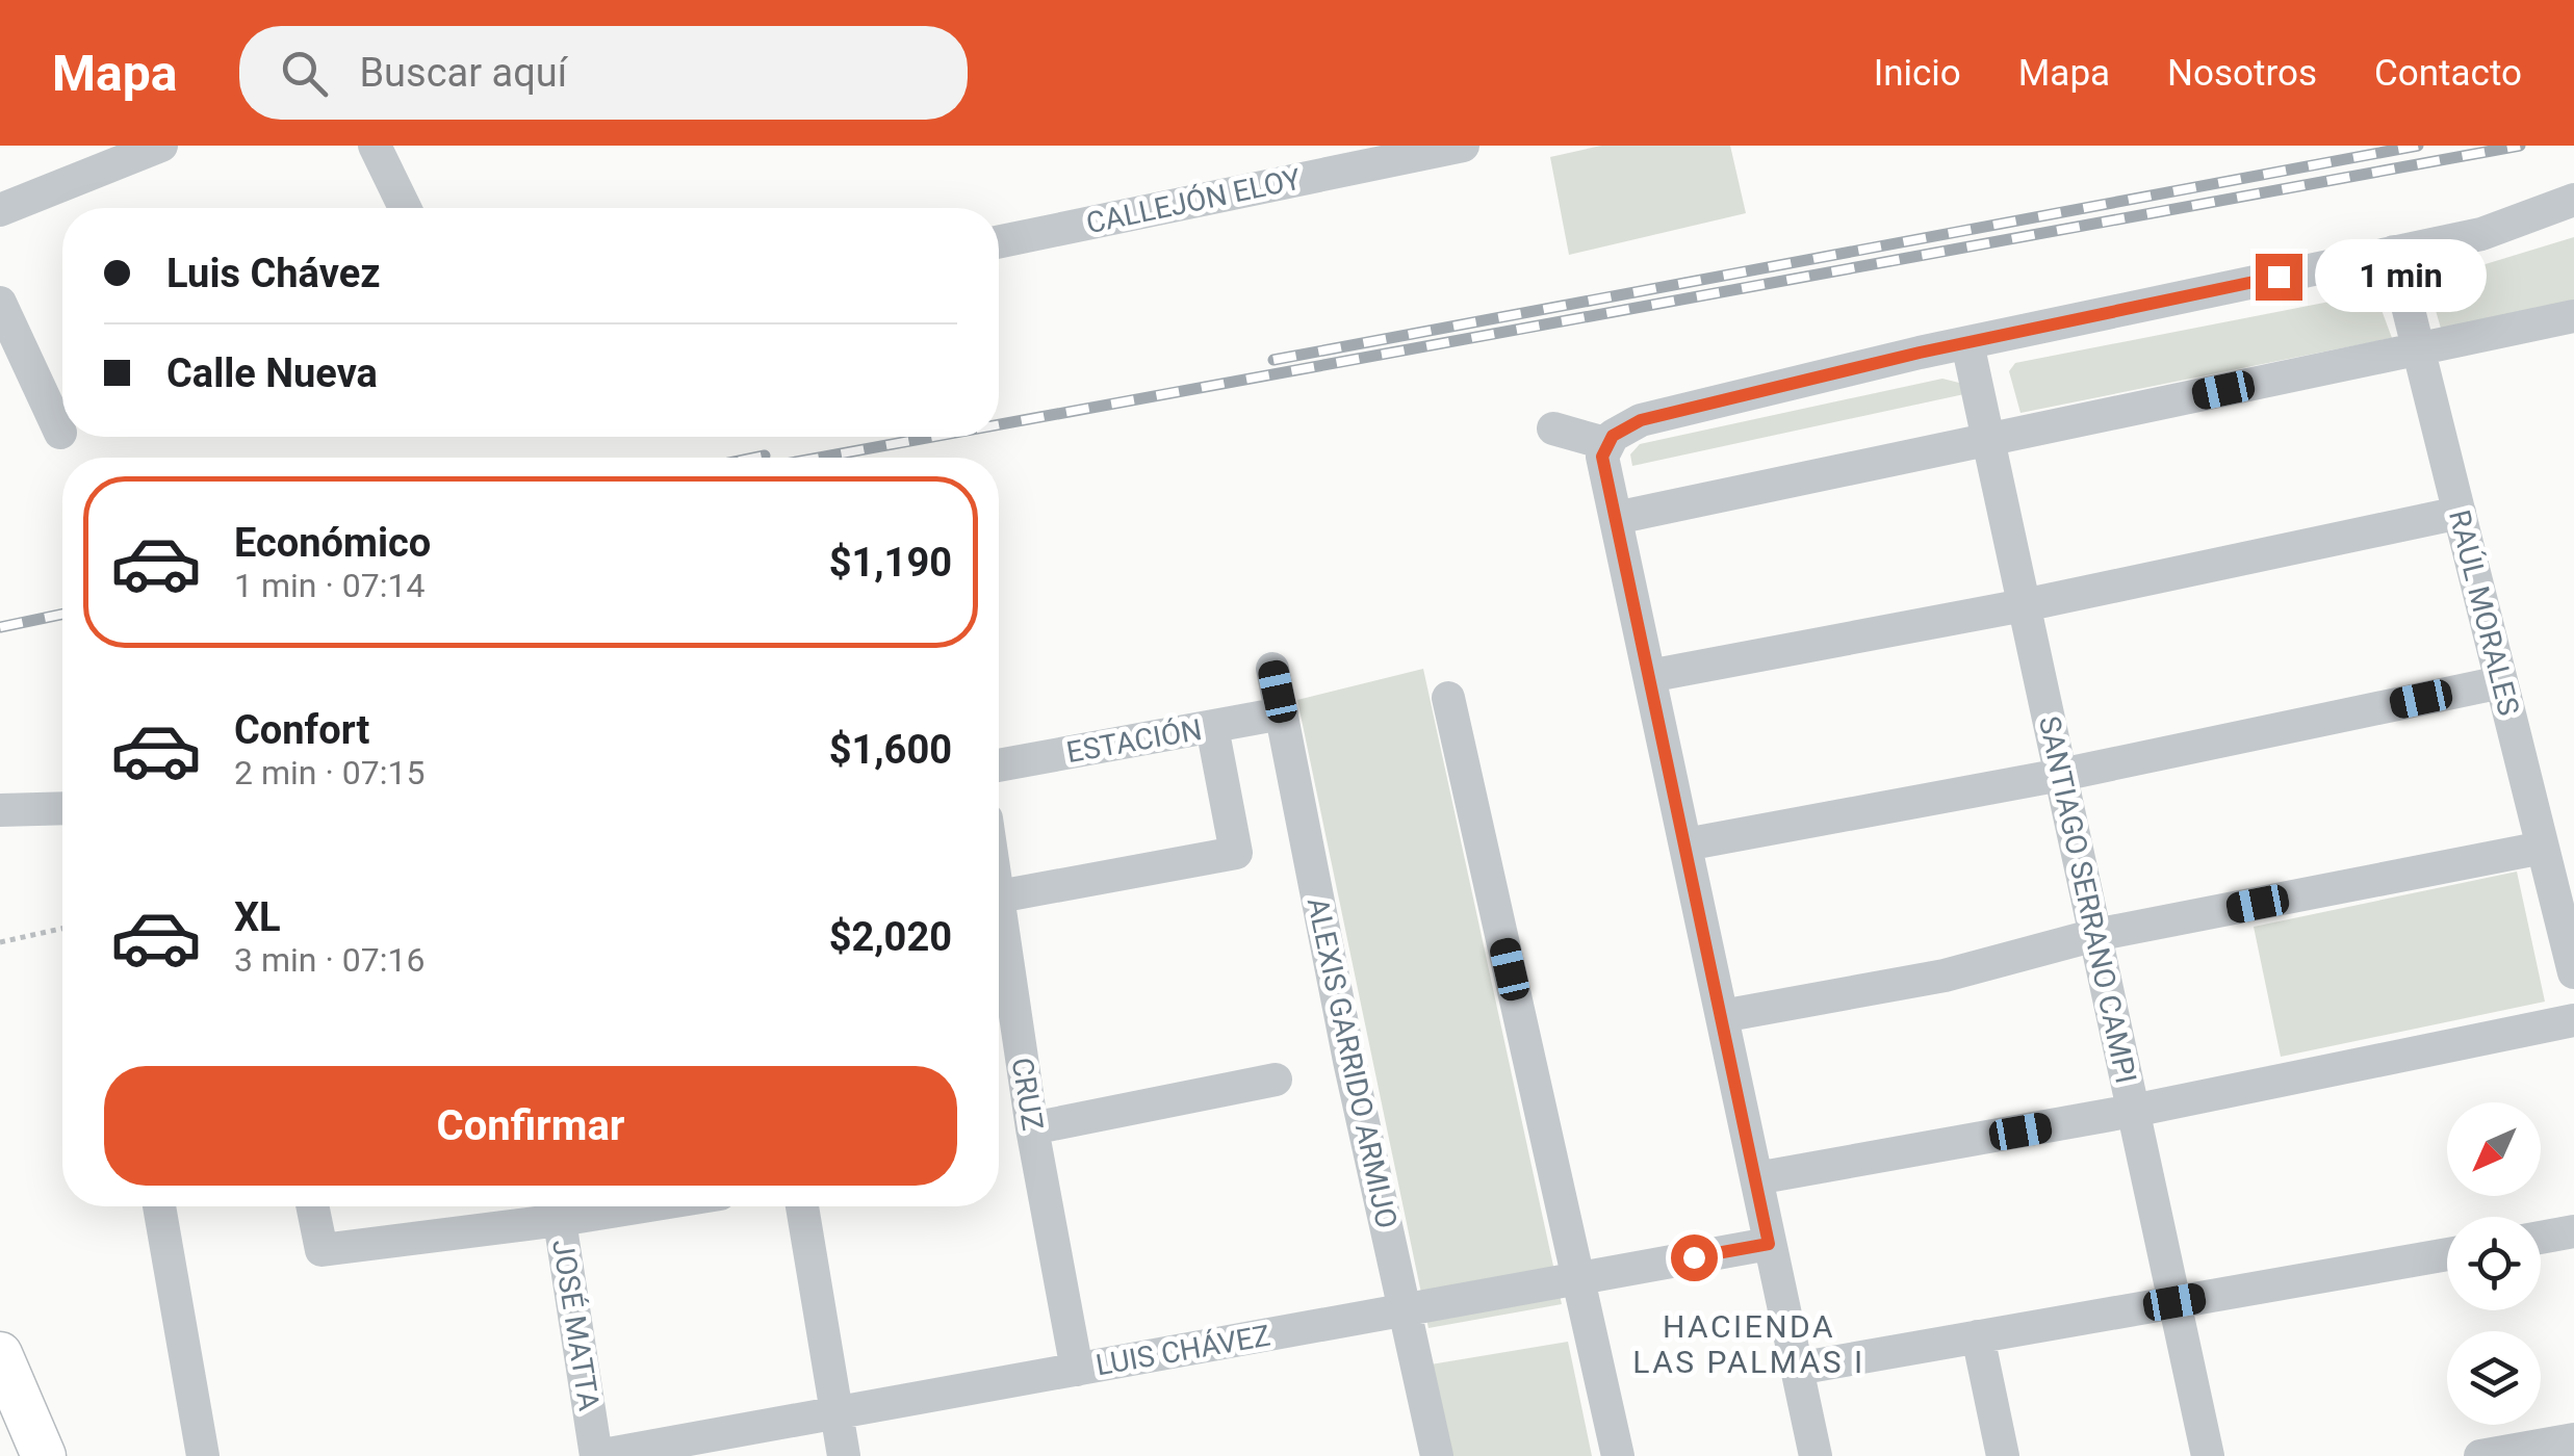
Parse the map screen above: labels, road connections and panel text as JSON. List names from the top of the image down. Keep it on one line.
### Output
{"streets":{"street":["CALLEJÓN ELOY","RAÚL MORALES","ESTACIÓN","SANTIAGO SERRANO CAMPI","ALEXIS GARRIDO ARMIJO","CRUZ","JOSÉ MATTA","LUIS CHÁVEZ"]},"crossings":[["ESTACIÓN","ALEXIS GARRIDO ARMIJO"],["ALEXIS GARRIDO ARMIJO","LUIS CHÁVEZ"],["CRUZ","LUIS CHÁVEZ"],["JOSÉ MATTA","LUIS CHÁVEZ"]],"districts":["HACIENDA LAS PALMAS I"],"north":"bottom left","page":{"header":"Mapa","search":"Buscar aquí","nav":["Inicio","Mapa","Nosotros","Contacto"],"banner":["Luis Chávez","Calle Nueva"],"bubble":"1 min","list":[{"name":"Económico","note":"1 min · 07:14","value":"$1,190"},{"name":"Confort","note":"2 min · 07:15","value":"$1,600"},{"name":"XL","note":"3 min · 07:16","value":"$2,020"}],"buttons":"Confirmar"}}
